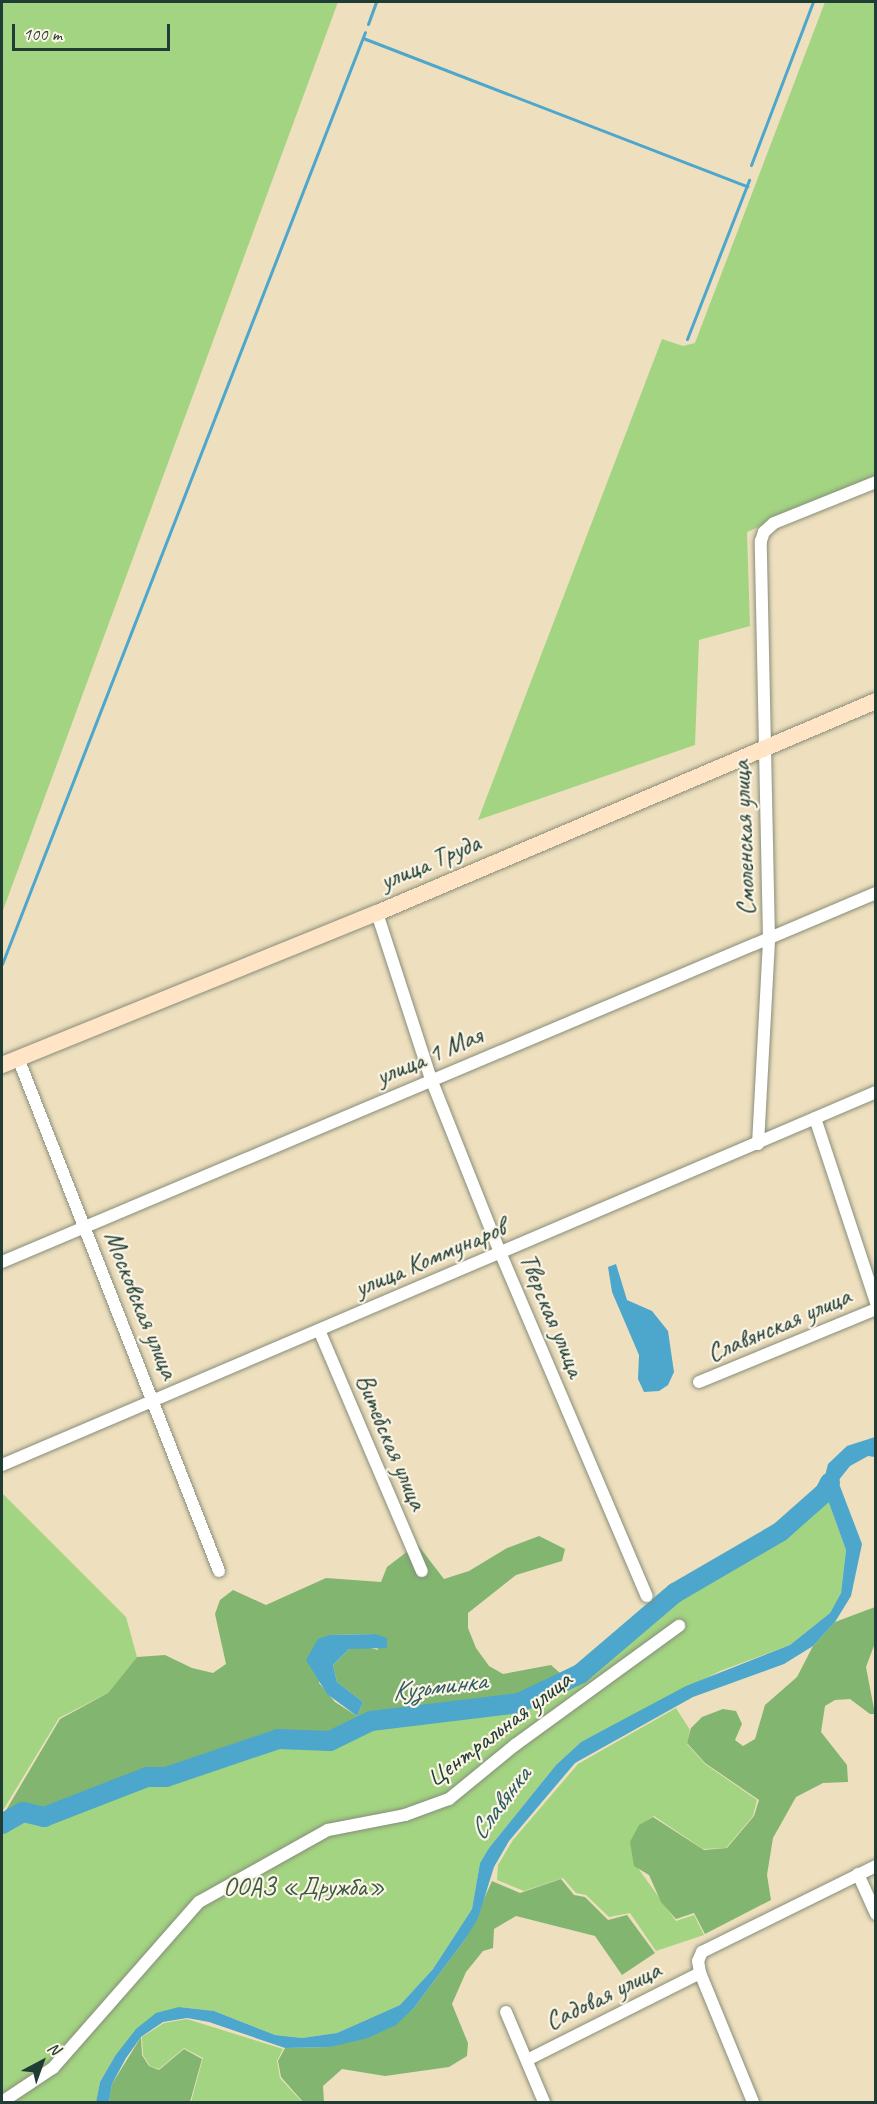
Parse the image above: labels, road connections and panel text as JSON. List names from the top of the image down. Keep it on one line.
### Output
{"streets":{"street":["Смоленская улица","улица Труда","улица 1 Мая","улица Коммунаров","Московская улица","Тверская улица","Славянская улица","Витебская улица","Центральная улица","Садовая улица"]},"crossings":[["Смоленская улица","улица Труда"],["Смоленская улица","улица 1 Мая"],["Смоленская улица","улица Коммунаров"],["улица Труда","Московская улица"],["улица Труда","Тверская улица"],["улица 1 Мая","Московская улица"],["улица 1 Мая","Тверская улица"],["улица Коммунаров","Московская улица"],["улица Коммунаров","Тверская улица"],["улица Коммунаров","Витебская улица"]],"water":["Кузьминка","Славянка"],"parks":["ООАЗ «Дружба»"],"scale_bar":"100 m","north":"top right"}
